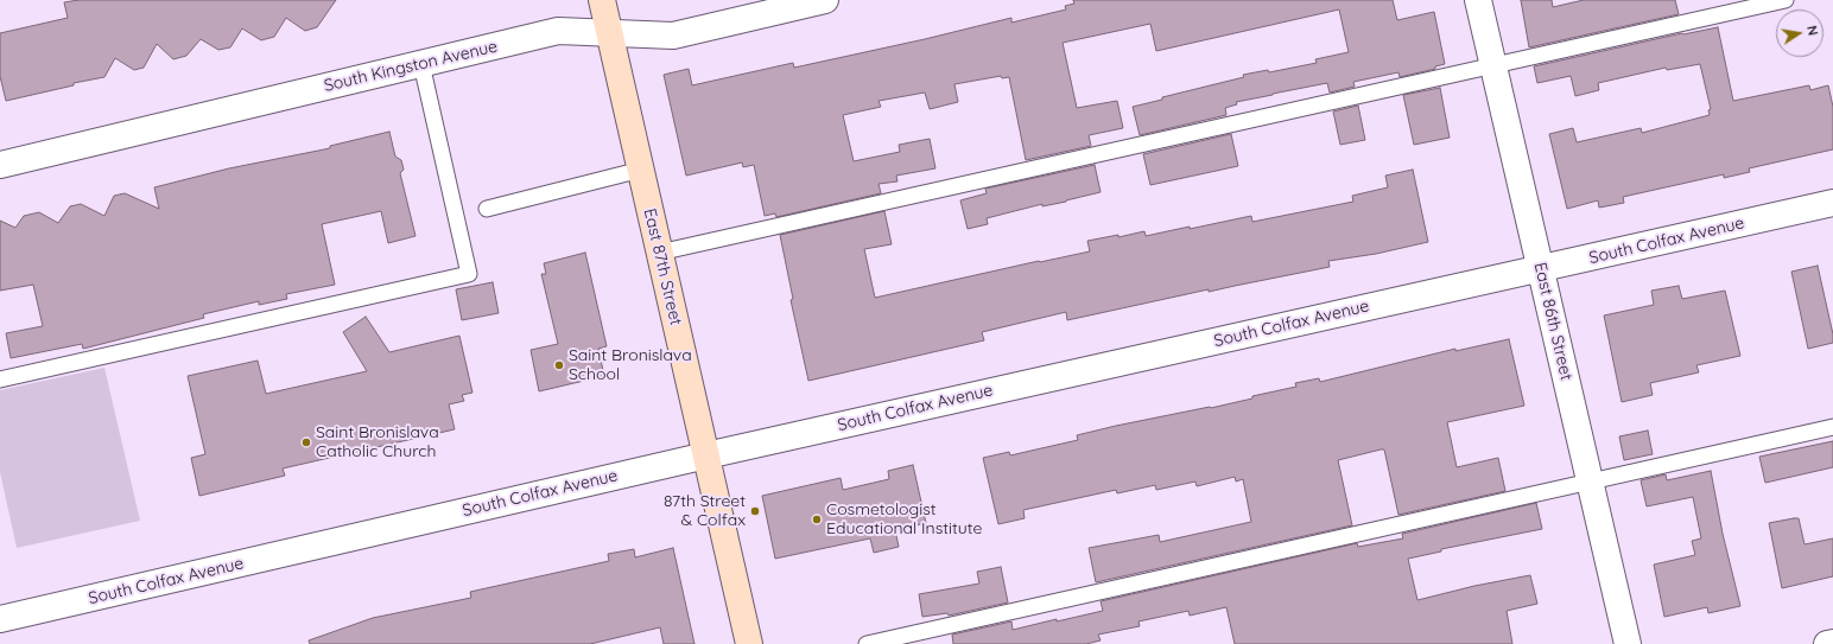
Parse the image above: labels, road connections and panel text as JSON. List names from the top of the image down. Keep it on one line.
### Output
{"streets":{"main road":["East 87th Street"],"street":["South Kingston Avenue","South Colfax Avenue","East 86th Street"]},"crossings":[["South Kingston Avenue","East 87th Street"],["South Colfax Avenue","East 87th Street"],["South Colfax Avenue","East 86th Street"]],"places":["Saint Bronislava School","Saint Bronislava Catholic Church","87th Street & Colfax","Cosmetologist Educational Institute"],"north":"right"}
